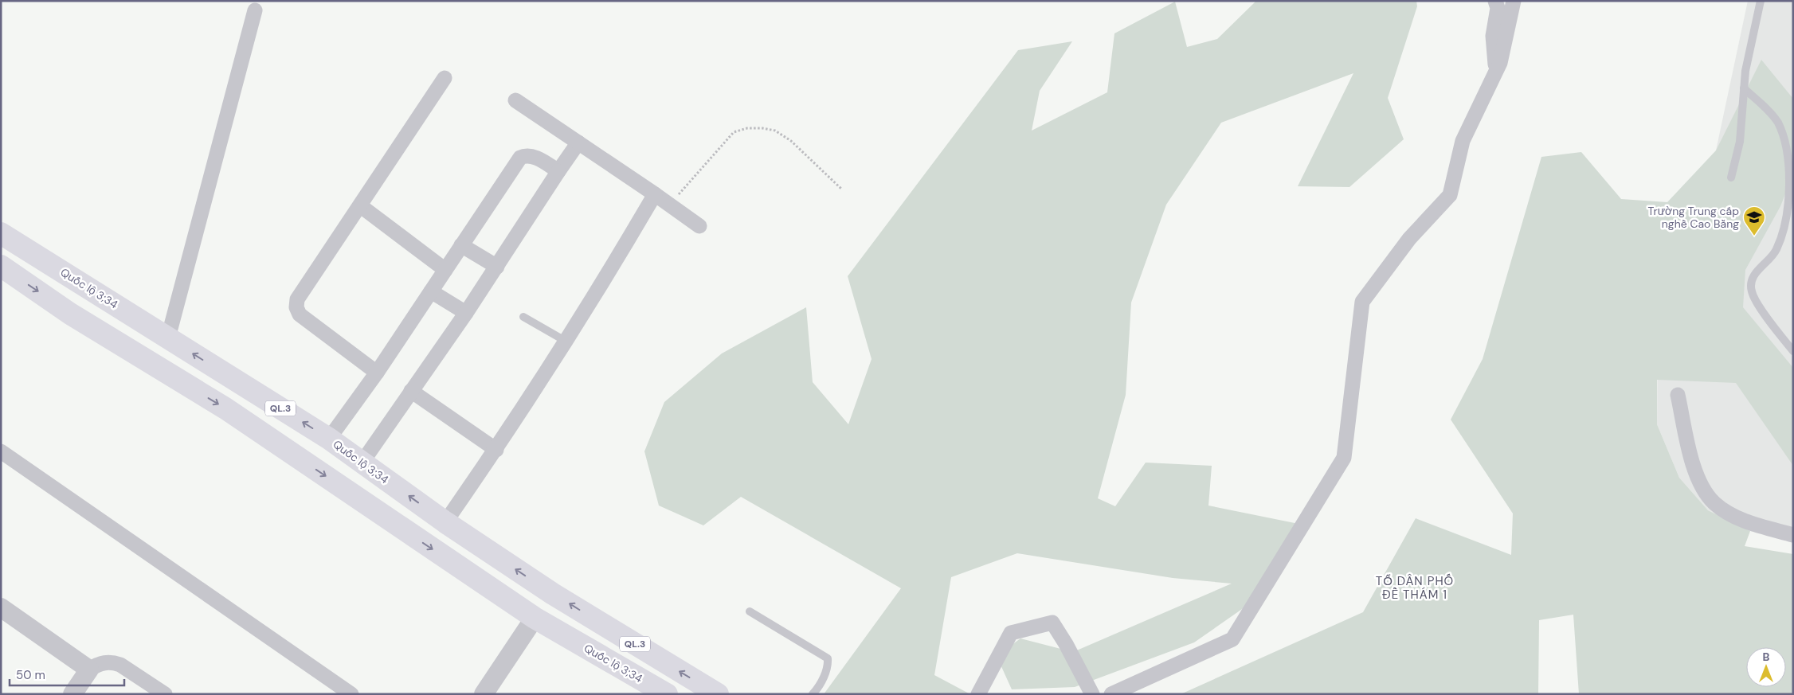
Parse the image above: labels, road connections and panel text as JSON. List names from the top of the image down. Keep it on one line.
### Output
{"streets":{"highway":["Quốc lộ 3;34","QL.3"]},"districts":["TỔ DÂN PHỐ ĐỀ THÁM 1"],"places":{"school or university":["Trường Trung cấp nghề Cao Bằng"]},"scale_bar":"50 m","north":"top"}
